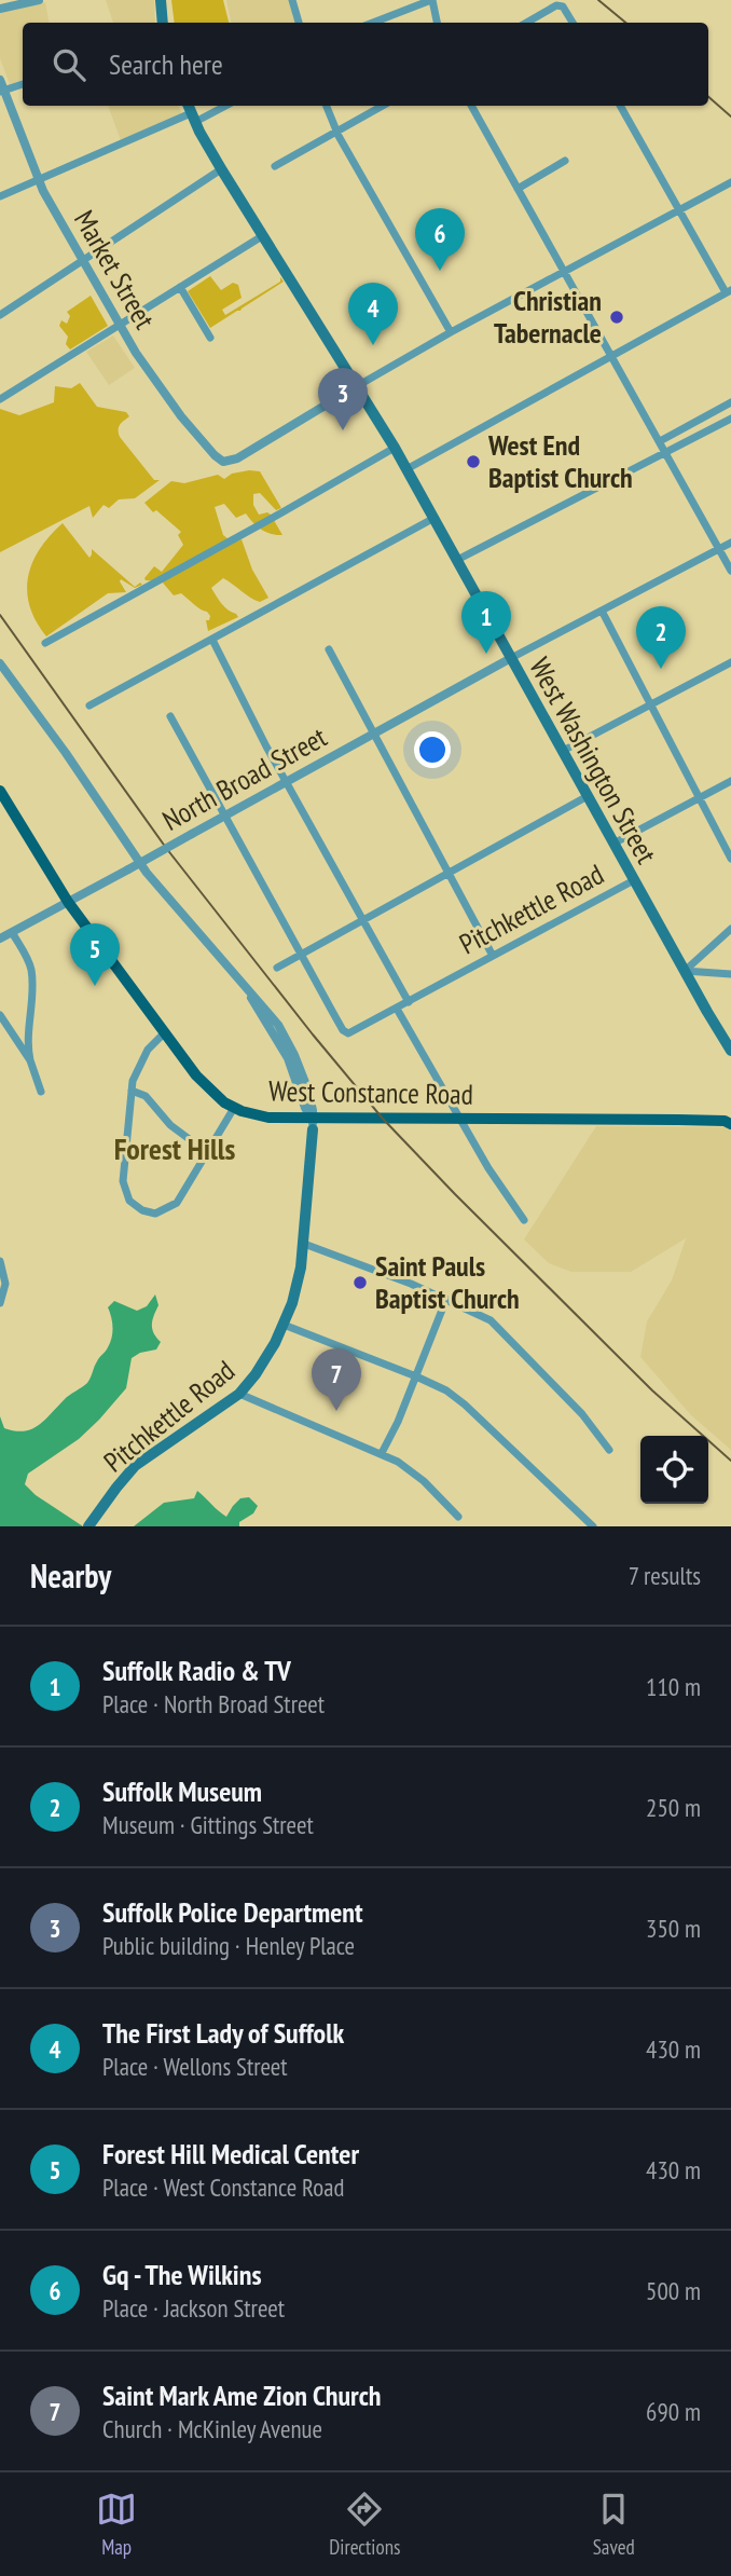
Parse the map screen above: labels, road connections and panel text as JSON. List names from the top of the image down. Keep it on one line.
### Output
{"streets":{"main road":["West Washington Street","Pitchkettle Road","West Constance Road"],"street":["Market Street","North Broad Street"]},"crossings":[["Market Street","West Washington Street"],["West Washington Street","North Broad Street"],["West Washington Street","Pitchkettle Road"],["North Broad Street","West Constance Road"],["Pitchkettle Road","West Constance Road"]],"districts":["Forest Hills"],"places":["Christian Tabernacle","West End Baptist Church","Saint Pauls Baptist Church"],"page":{"search":"Search here","pins":["6","4","3","1","2","5","7"],"heading":["Nearby","7 results"],"list":[{"mark":"1","name":"Suffolk Radio & TV","note":"Place · North Broad Street","value":"110 m"},{"mark":"2","name":"Suffolk Museum","note":"Museum · Gittings Street","value":"250 m"},{"mark":"3","name":"Suffolk Police Department","note":"Public building · Henley Place","value":"350 m"},{"mark":"4","name":"The First Lady of Suffolk","note":"Place · Wellons Street","value":"430 m"},{"mark":"5","name":"Forest Hill Medical Center","note":"Place · West Constance Road","value":"430 m"},{"mark":"6","name":"Gq - The Wilkins","note":"Place · Jackson Street","value":"500 m"},{"mark":"7","name":"Saint Mark Ame Zion Church","note":"Church · McKinley Avenue","value":"690 m"}],"nav":["Map","Directions","Saved"]}}
